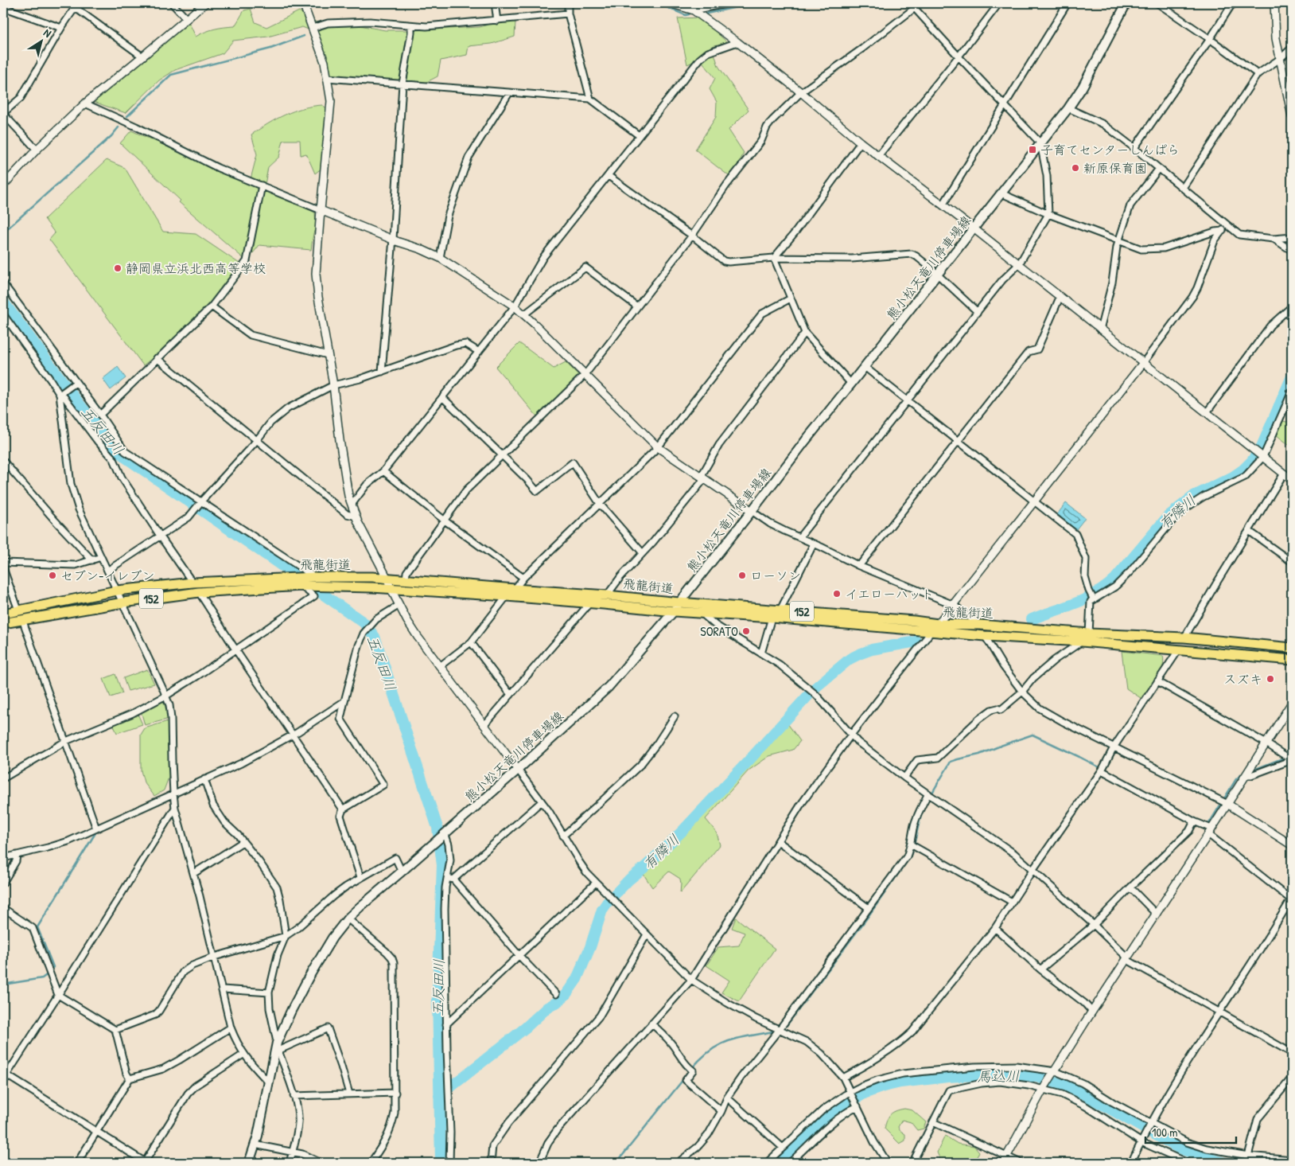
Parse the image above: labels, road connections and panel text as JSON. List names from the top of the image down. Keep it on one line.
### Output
{"streets":{"highway":["飛龍街道","152"],"main road":["熊小松天竜川停車場線"]},"crossings":[["熊小松天竜川停車場線","飛龍街道"]],"water":["五反田川","有隣川","馬込川"],"places":{"transit":["子育てセンターしんぱら"],"other":["新原保育園","静岡県立浜北西高等学校","セブン-イレブン","ローソン","イエローハット","SORATO","スズキ"]},"scale_bar":"100 m","north":"top right"}
